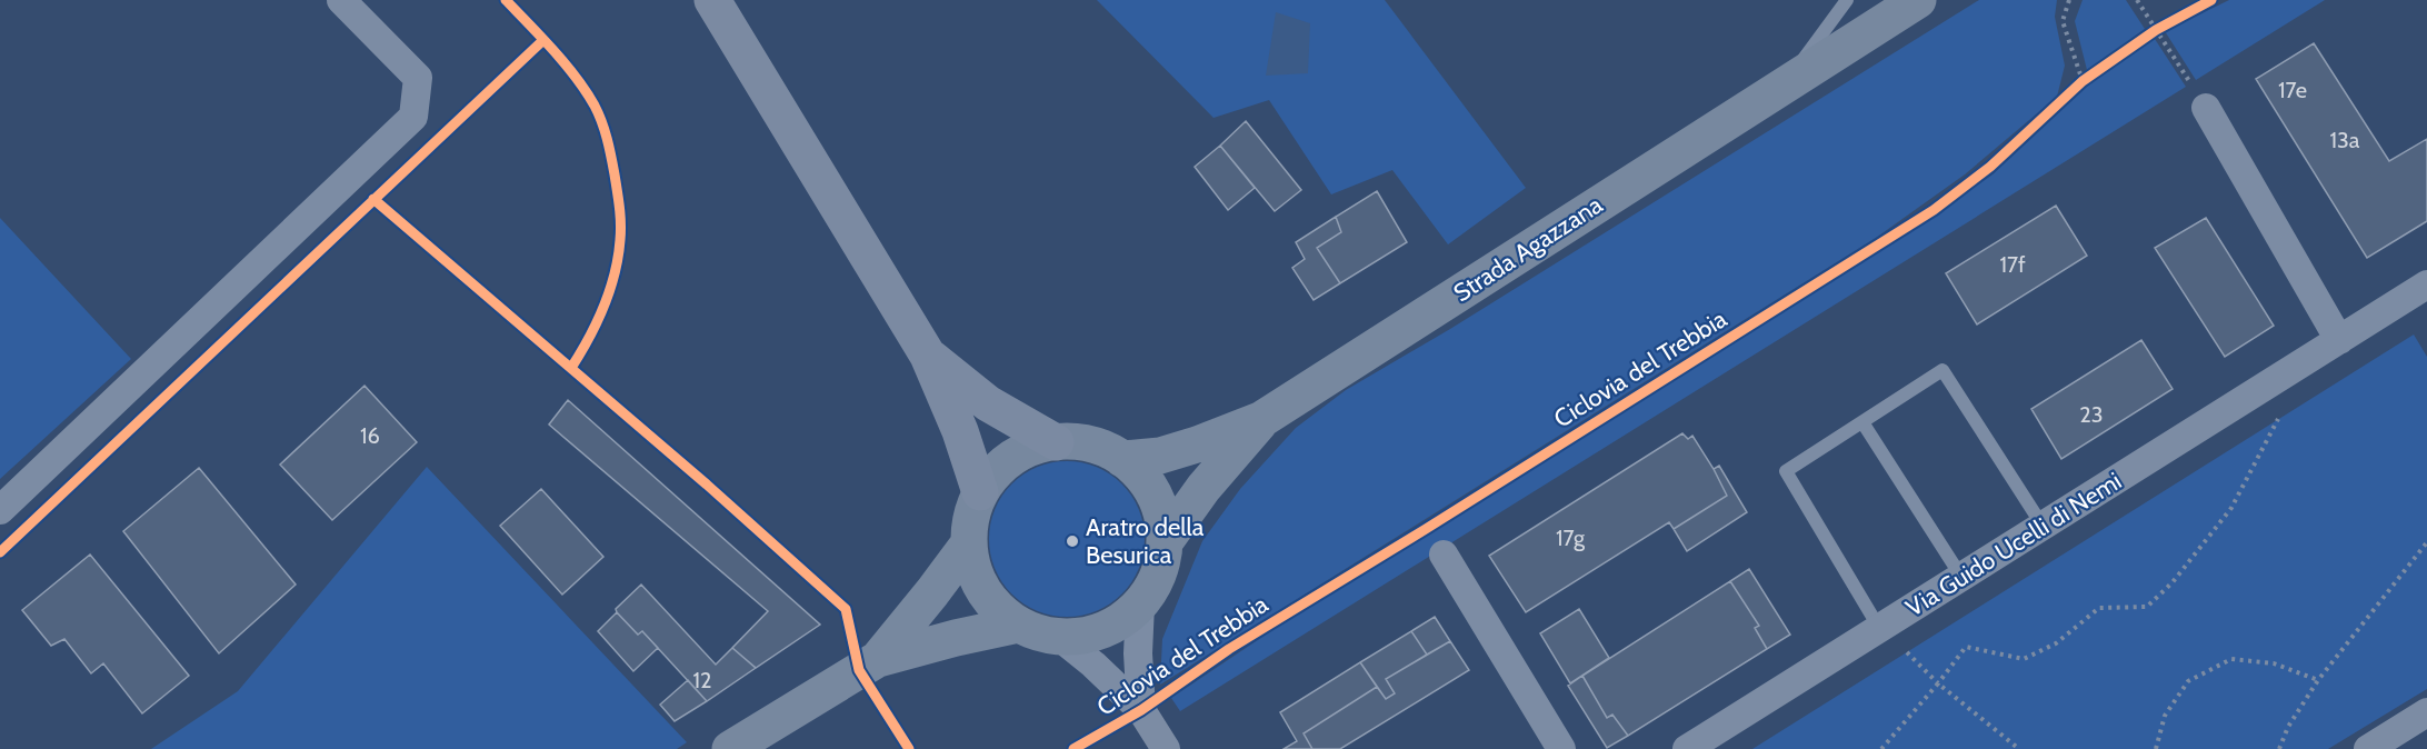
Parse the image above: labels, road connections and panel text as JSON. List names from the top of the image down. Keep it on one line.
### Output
{"streets":{"main road":["Strada Agazzana"],"street":["Via Guido Ucelli di Nemi"],"cycle path":["Ciclovia del Trebbia"]},"places":["Aratro della Besurica"],"house_numbers":["17e","13a","17f","23","16","17g","12"]}
